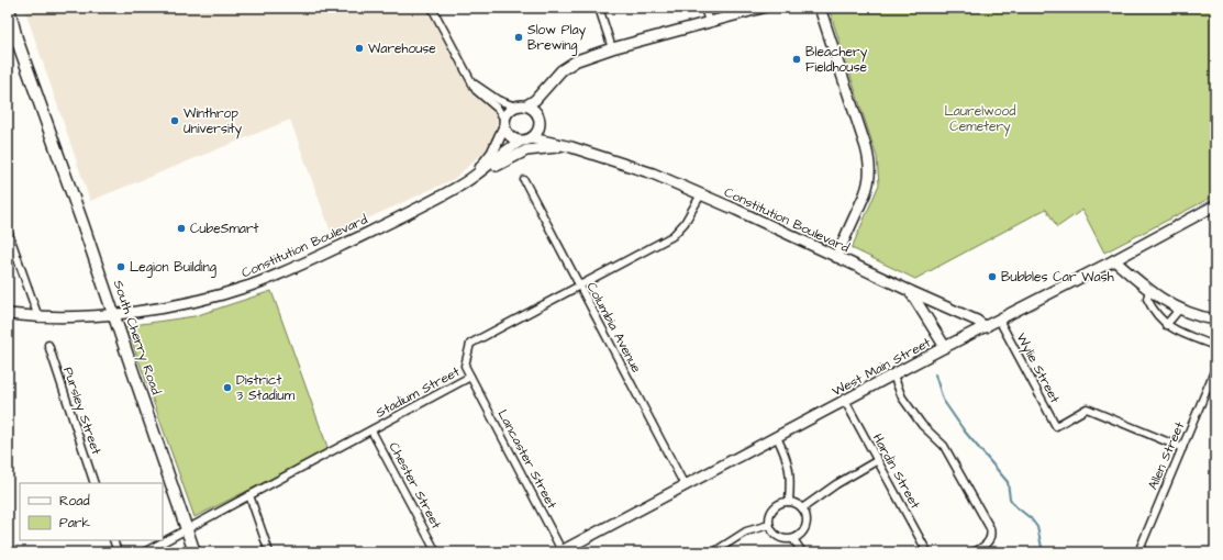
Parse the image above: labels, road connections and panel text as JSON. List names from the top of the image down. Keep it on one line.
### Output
{"streets":{"main road":["South Cherry Road"],"street":["Constitution Boulevard","Columbia Avenue","West Main Street","Wylie Street","Stadium Street","Pursley Street","Allen Street","Lancaster Street","Hardin Street","Chester Street"]},"crossings":[["Constitution Boulevard","South Cherry Road"],["Constitution Boulevard","West Main Street"],["Constitution Boulevard","Stadium Street"],["Columbia Avenue","West Main Street"],["Columbia Avenue","Stadium Street"],["South Cherry Road","Stadium Street"],["West Main Street","Wylie Street"],["West Main Street","Lancaster Street"],["West Main Street","Hardin Street"],["Wylie Street","Allen Street"],["Stadium Street","Lancaster Street"],["Stadium Street","Chester Street"]],"parks":["Laurelwood Cemetery"],"places":["Slow Play Brewing","Warehouse","Bleachery Fieldhouse","Winthrop University","CubeSmart","Legion Building","Bubbles Car Wash","District 3 Stadium"],"legend":["Road","Park"]}
